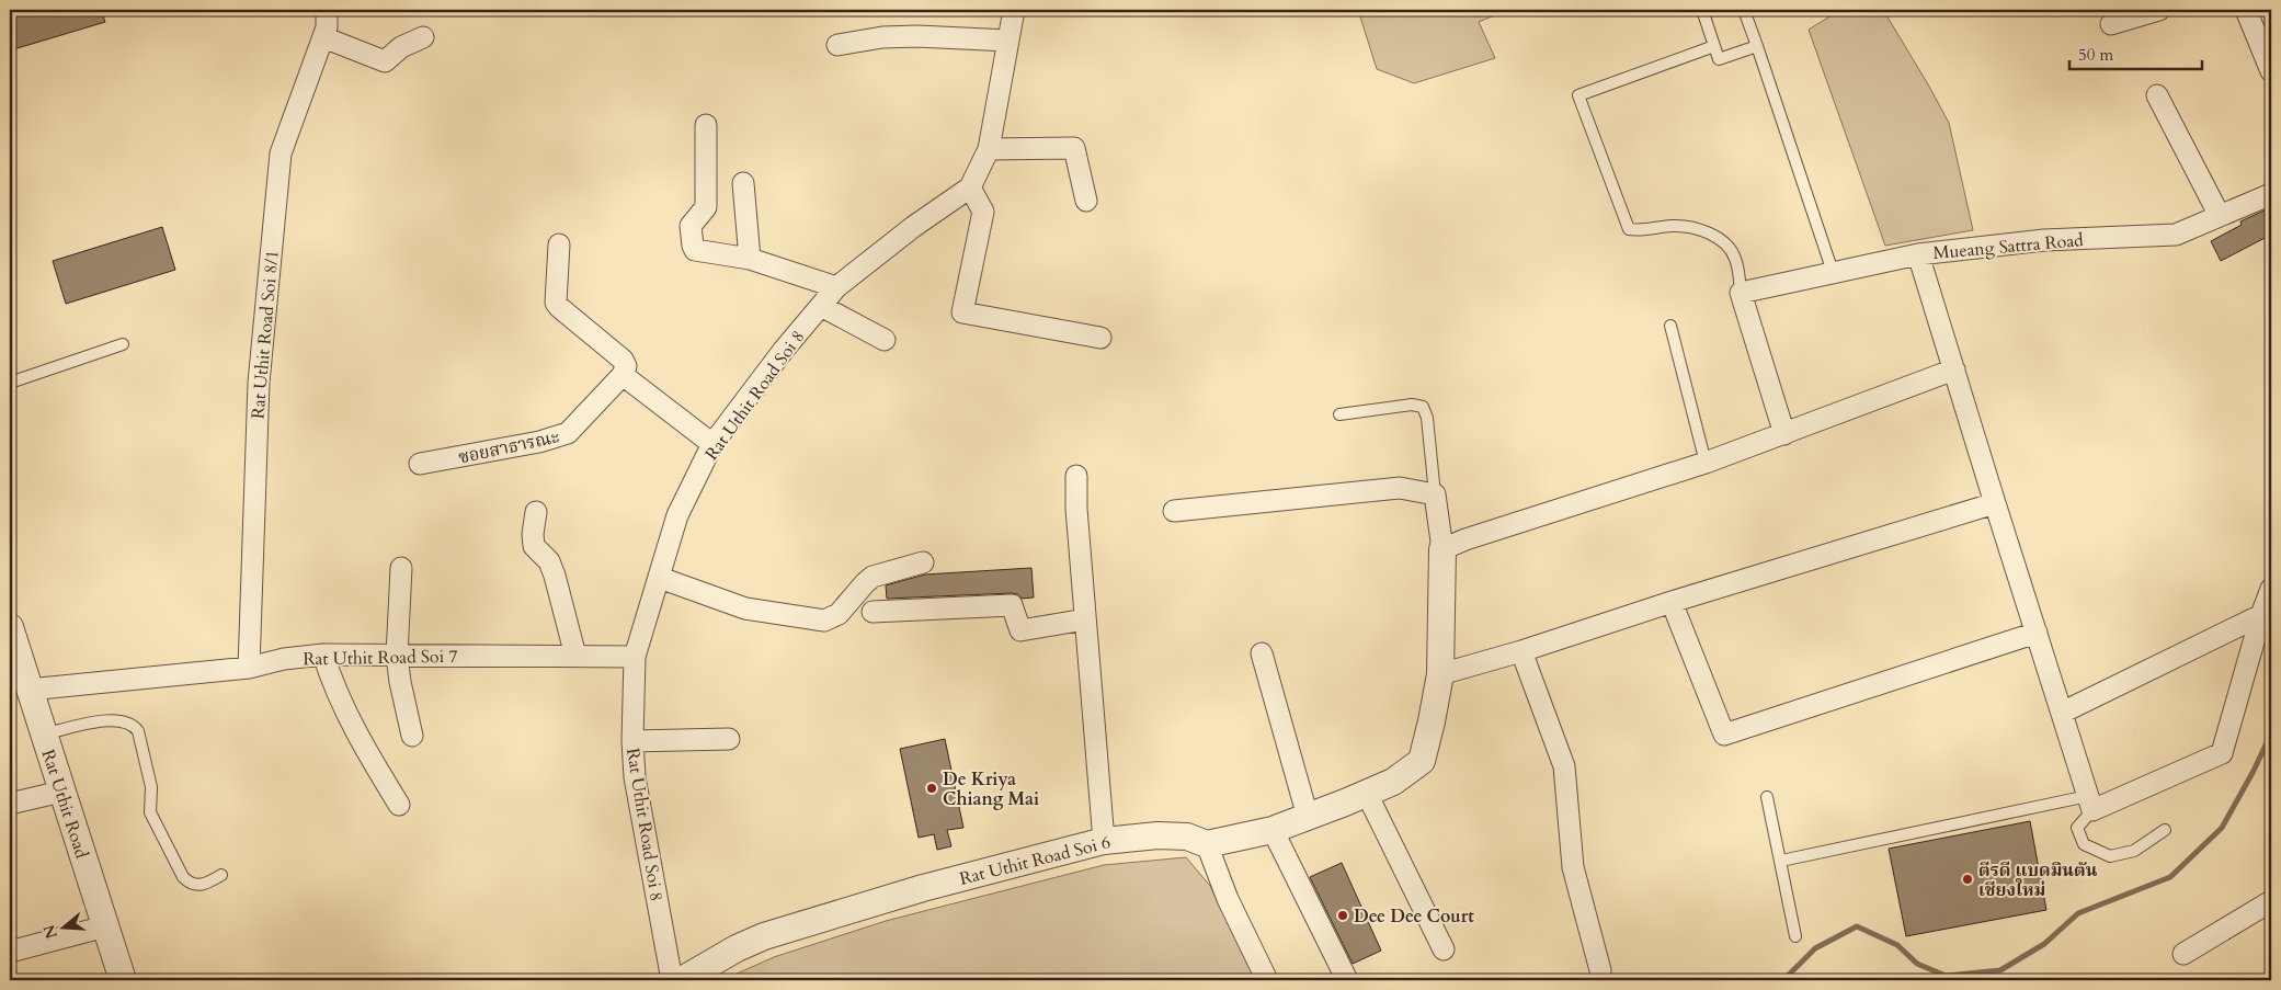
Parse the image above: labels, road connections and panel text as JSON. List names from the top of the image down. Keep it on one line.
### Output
{"streets":{"street":["Mueang Sattra Road","Rat Uthit Road Soi 8/1","Rat Uthit Road Soi 8","ซอยสาธารณะ","Rat Uthit Road Soi 7","Rat Uthit Road","Rat Uthit Road Soi 6"]},"crossings":[["Rat Uthit Road Soi 8/1","Rat Uthit Road Soi 7"],["Rat Uthit Road Soi 8","Rat Uthit Road Soi 7"],["Rat Uthit Road Soi 7","Rat Uthit Road"]],"places":["De Kriya Chiang Mai","ตีรดี แบดมินตัน เชียงใหม่","Dee Dee Court"],"scale_bar":"50 m","north":"left"}
